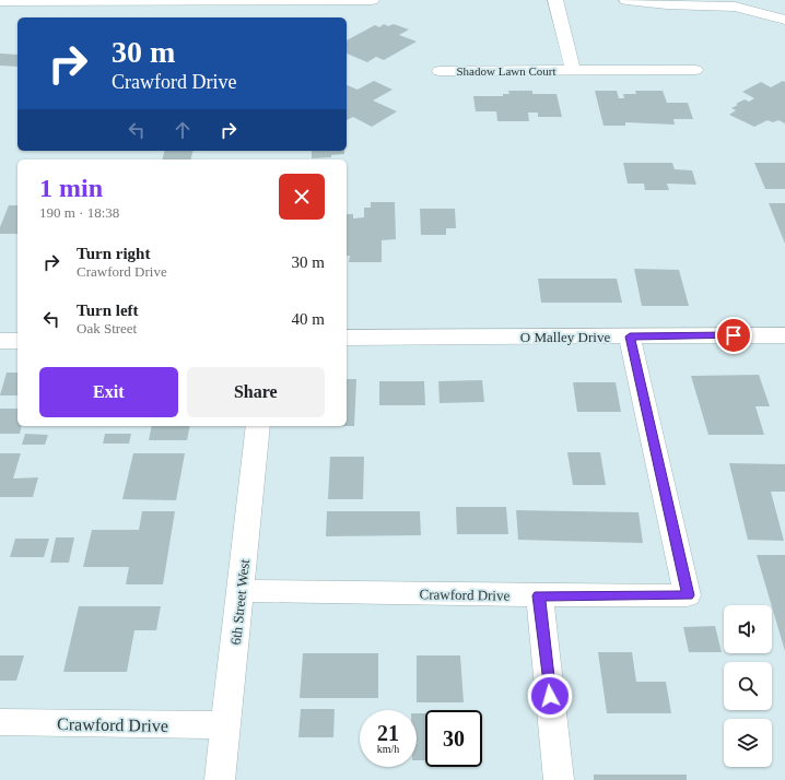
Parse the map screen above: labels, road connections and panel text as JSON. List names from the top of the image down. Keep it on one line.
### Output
{"streets":{"street":["Shadow Lawn Court","O Malley Drive","Crawford Drive","6th Street West"]},"crossings":[["O Malley Drive","Crawford Drive"],["Crawford Drive","6th Street West"]],"page":{"turn":["30 m","Crawford Drive"],"heading":["1 min","190 m · 18:38"],"list":[{"name":"Turn right","note":"Crawford Drive","value":"30 m"},{"name":"Turn left","note":"Oak Street","value":"40 m"}],"buttons":["Exit","Share"],"speed":"21 km/h","limit":"30"}}
